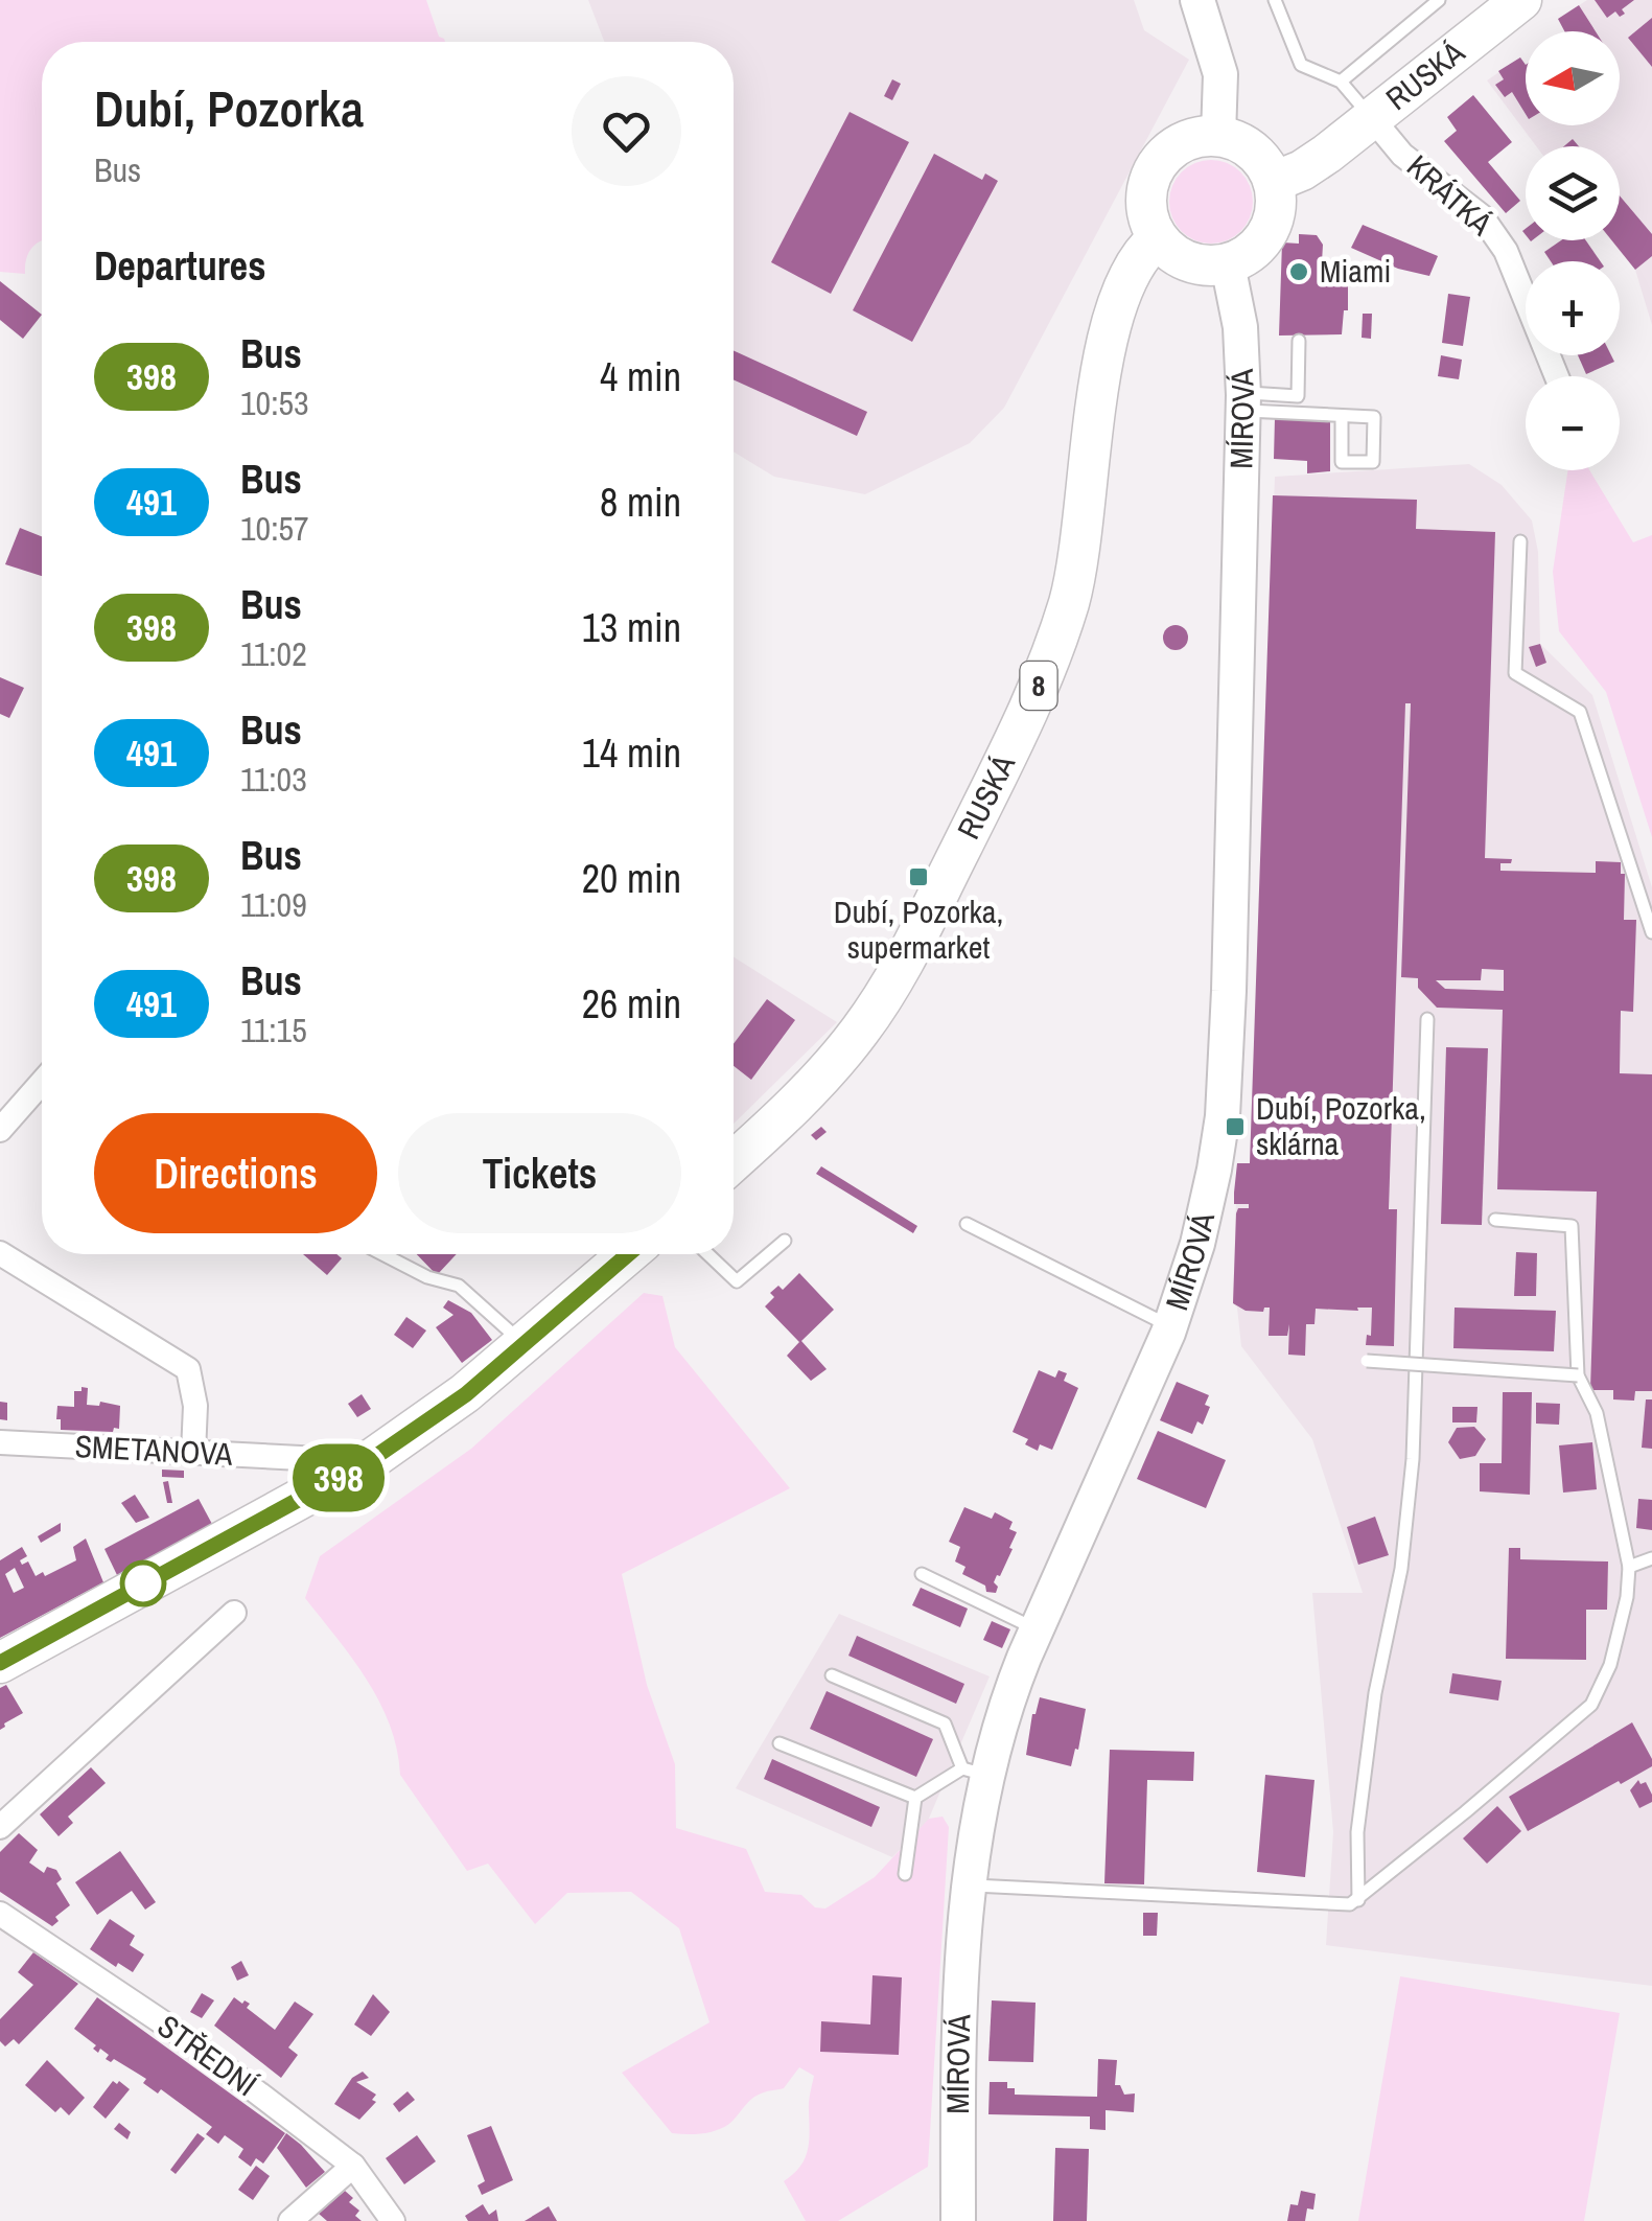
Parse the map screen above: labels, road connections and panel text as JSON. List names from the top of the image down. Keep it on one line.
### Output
{"streets":{"main road":["RUSKÁ","8"],"street":["KRÁTKÁ","MÍROVÁ","SMETANOVA","STŘEDNÍ"]},"crossings":[["RUSKÁ","KRÁTKÁ"],["RUSKÁ","MÍROVÁ"]],"places":{"other":["Miami"],"transit":["Dubí, Pozorka, supermarket","Dubí, Pozorka, sklárna"]},"lines":["bus line 398"],"north":"left","page":{"on_map":"398","map_buttons":["+","−"],"heading":[["Dubí, Pozorka","Bus"],"Departures"],"list":[{"mark":"398","name":"Bus","note":"10:53","value":"4 min"},{"mark":"491","name":"Bus","note":"10:57","value":"8 min"},{"mark":"398","name":"Bus","note":"11:02","value":"13 min"},{"mark":"491","name":"Bus","note":"11:03","value":"14 min"},{"mark":"398","name":"Bus","note":"11:09","value":"20 min"},{"mark":"491","name":"Bus","note":"11:15","value":"26 min"}],"buttons":["Directions","Tickets"]}}
